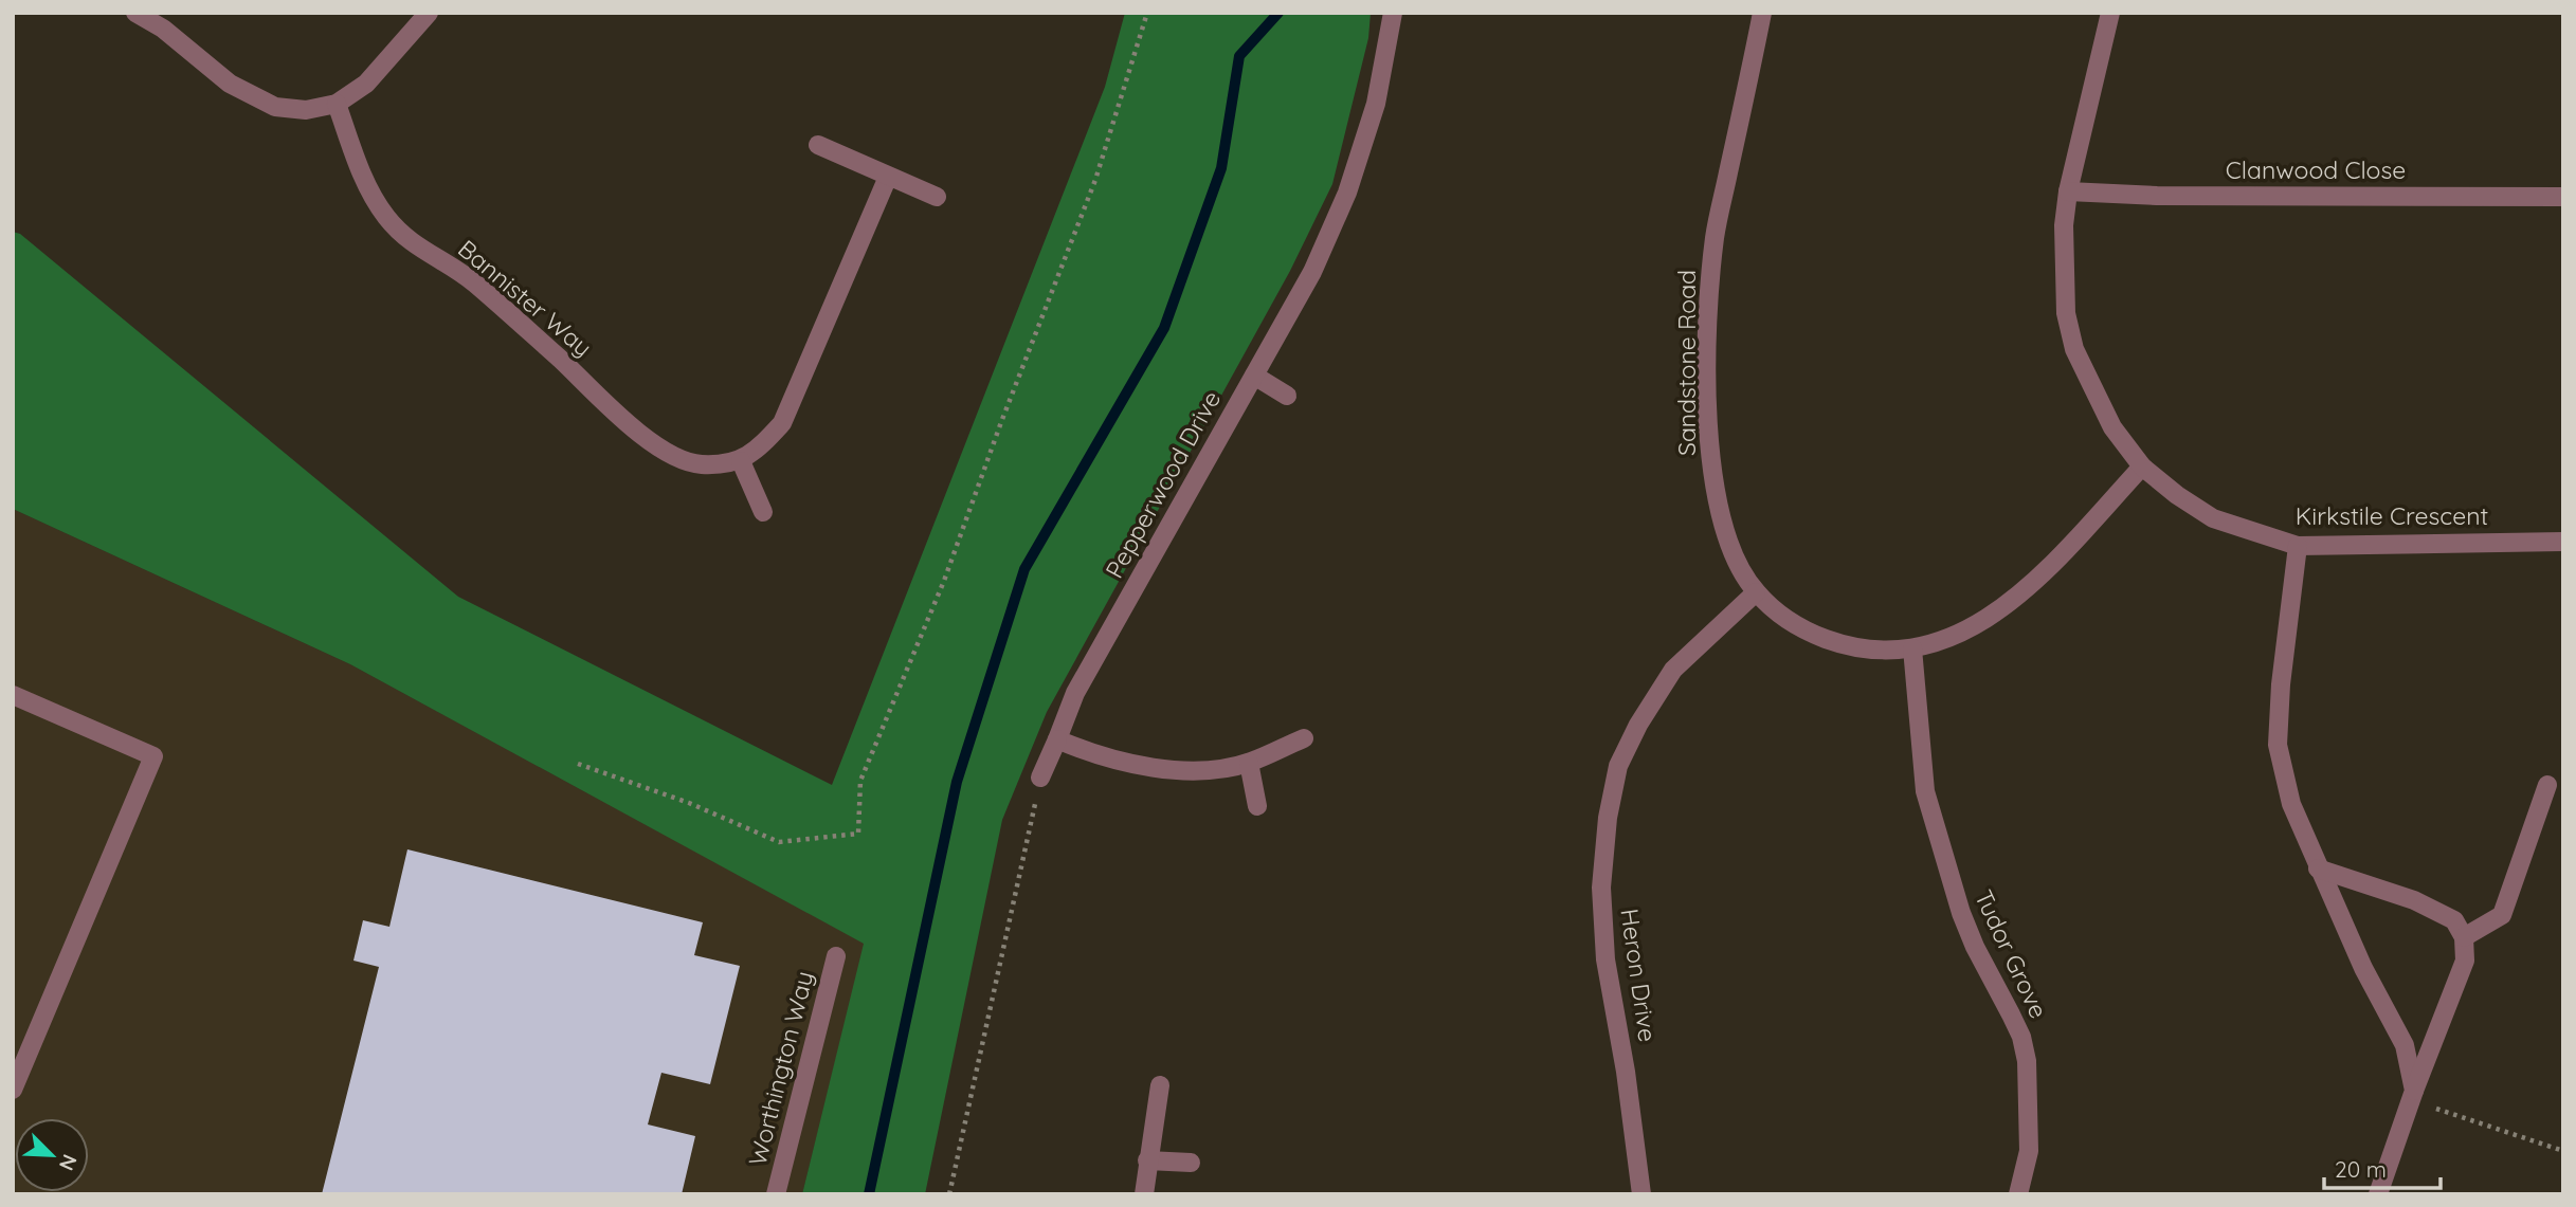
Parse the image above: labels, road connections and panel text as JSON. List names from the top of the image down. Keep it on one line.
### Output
{"streets":{"street":["Clanwood Close","Bannister Way","Sandstone Road","Pepperwood Drive","Kirkstile Crescent","Tudor Grove","Heron Drive","Worthington Way"]},"crossings":[["Clanwood Close","Kirkstile Crescent"],["Sandstone Road","Kirkstile Crescent"],["Sandstone Road","Tudor Grove"],["Sandstone Road","Heron Drive"]],"scale_bar":"20 m","north":"bottom right"}
